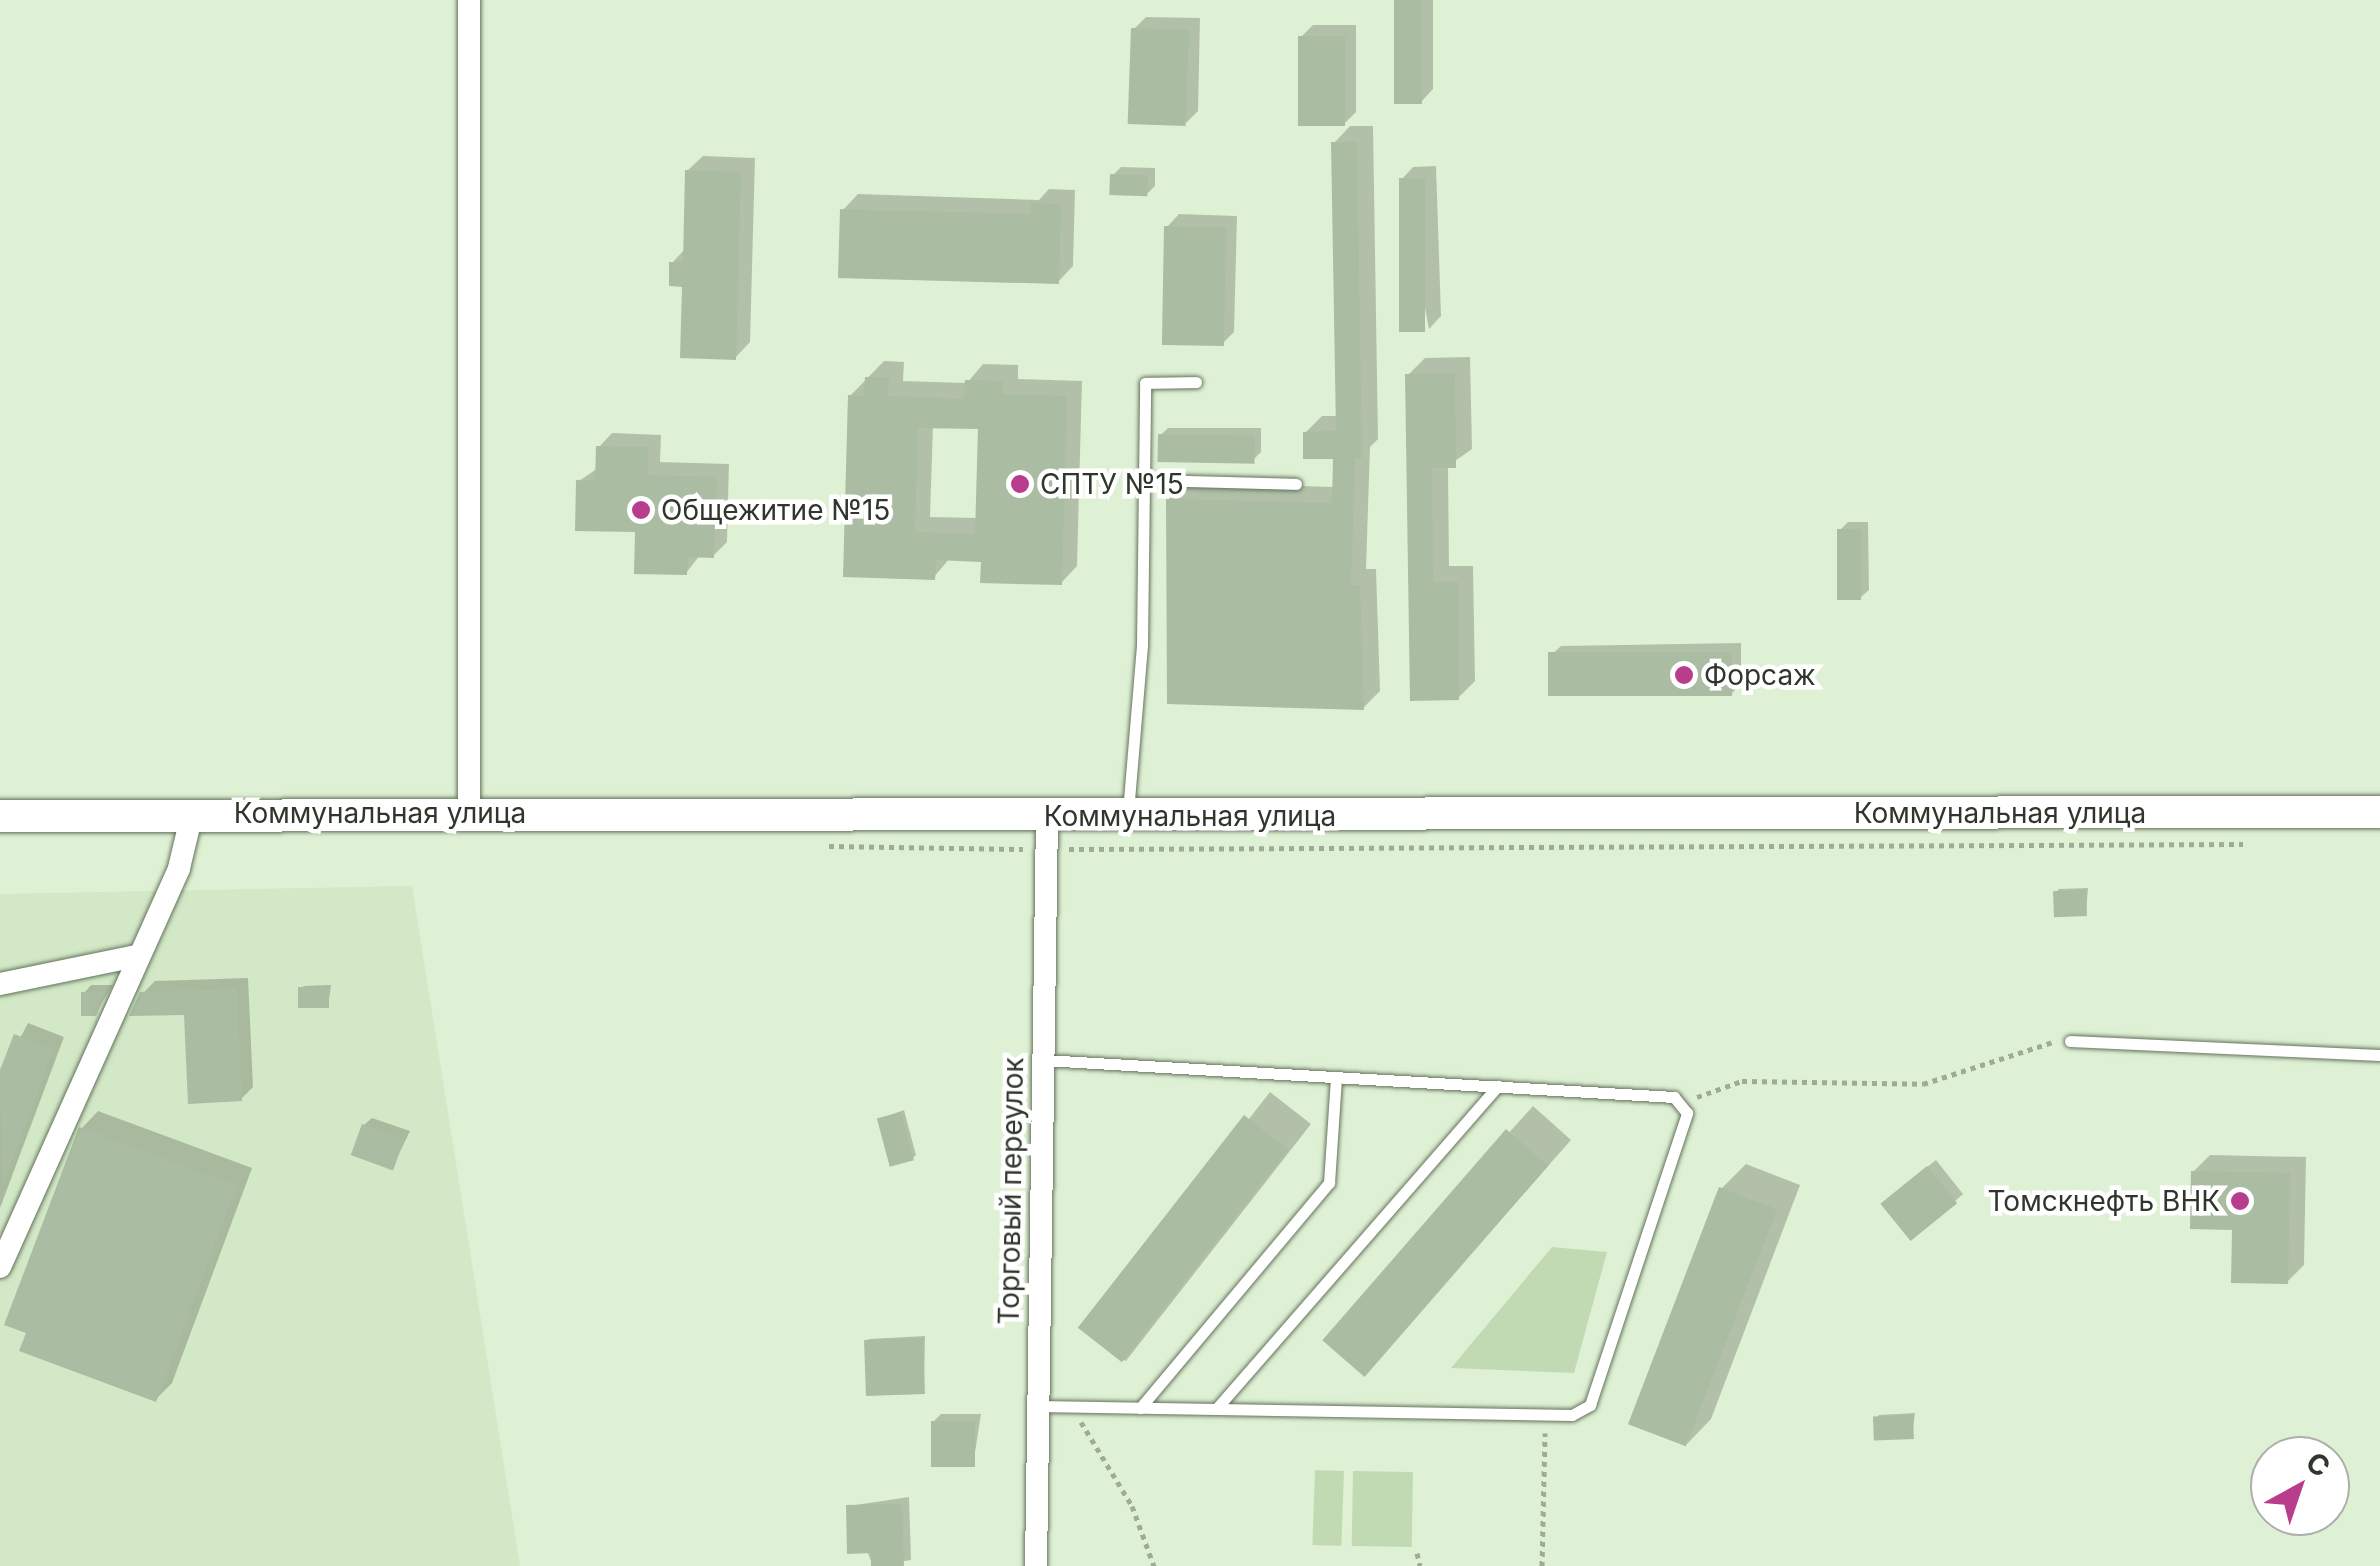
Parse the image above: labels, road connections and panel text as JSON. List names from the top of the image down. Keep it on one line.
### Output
{"streets":{"main road":["Коммунальная улица"],"street":["Торговый переулок"]},"crossings":[["Коммунальная улица","Торговый переулок"]],"places":["СПТУ №15","Общежитие №15","Форсаж","Томскнефть ВНК"],"north":"top right"}
